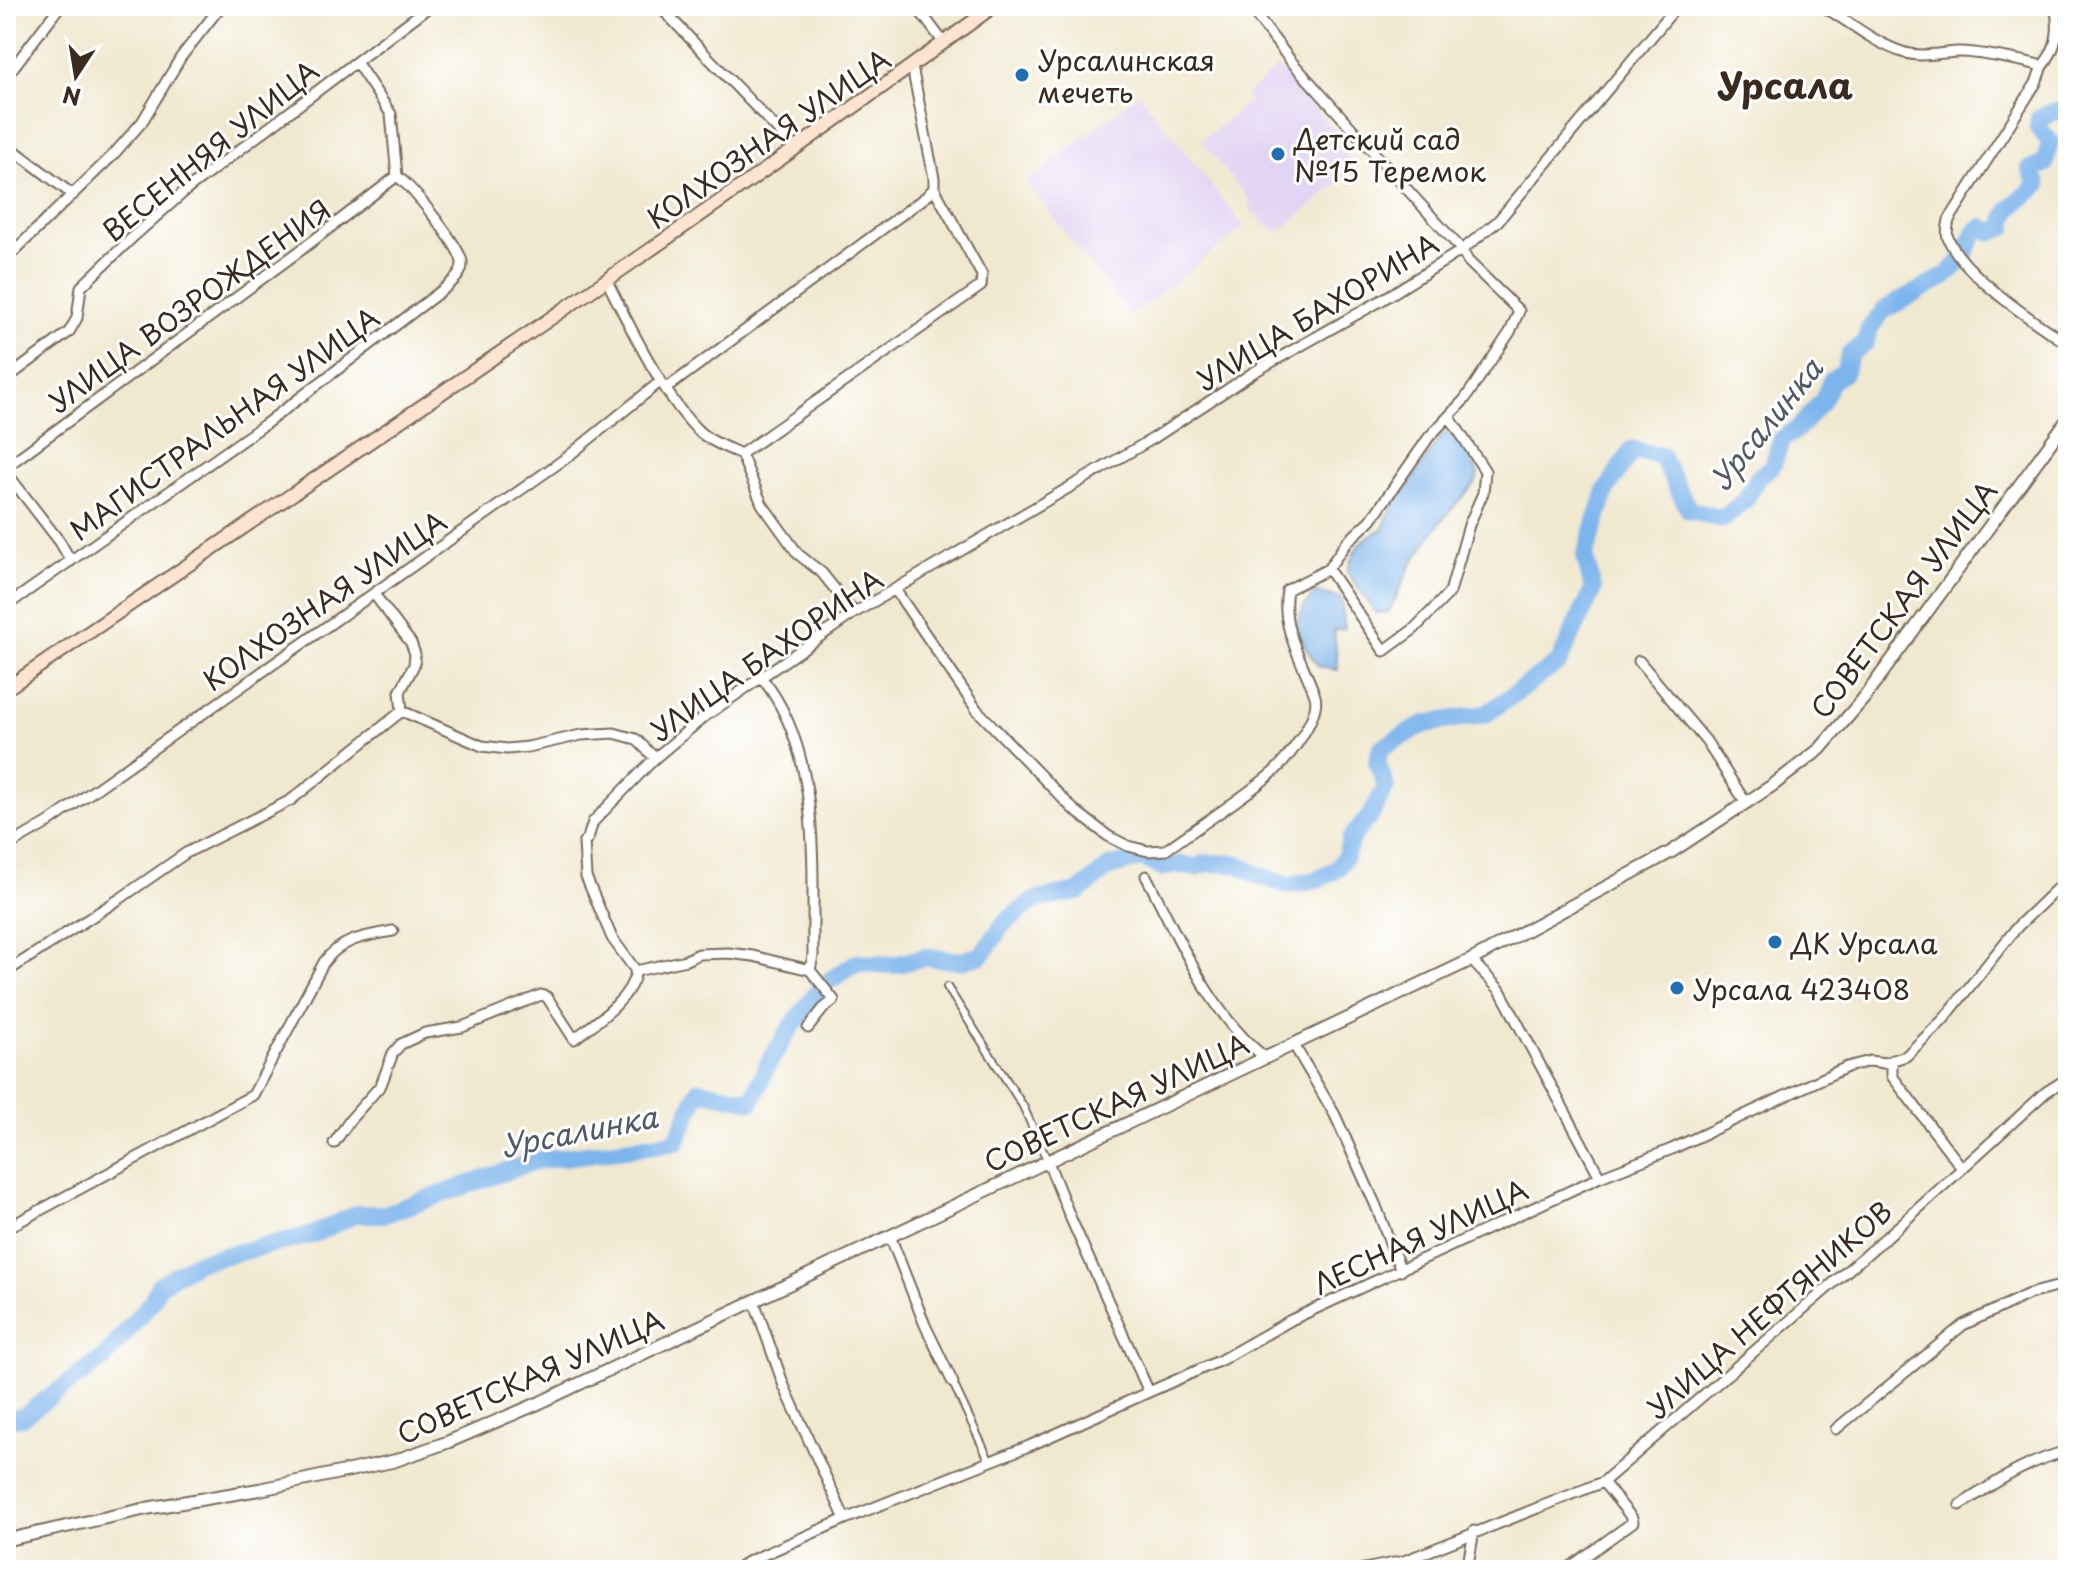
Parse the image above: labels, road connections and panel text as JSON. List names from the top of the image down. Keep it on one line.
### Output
{"streets":{"main road":["КОЛХОЗНАЯ УЛИЦА"],"street":["ВЕСЕННЯЯ УЛИЦА","УЛИЦА ВОЗРОЖДЕНИЯ","УЛИЦА БАХОРИНА","МАГИСТРАЛЬНАЯ УЛИЦА","СОВЕТСКАЯ УЛИЦА","ЛЕСНАЯ УЛИЦА","УЛИЦА НЕФТЯНИКОВ"]},"crossings":[["УЛИЦА ВОЗРОЖДЕНИЯ","МАГИСТРАЛЬНАЯ УЛИЦА"]],"districts":["Урсала"],"water":["Урсалинка"],"places":["Урсалинская мечеть","Детский сад №15 Теремок","ДК Урсала","Урсала 423408"],"north":"bottom"}
